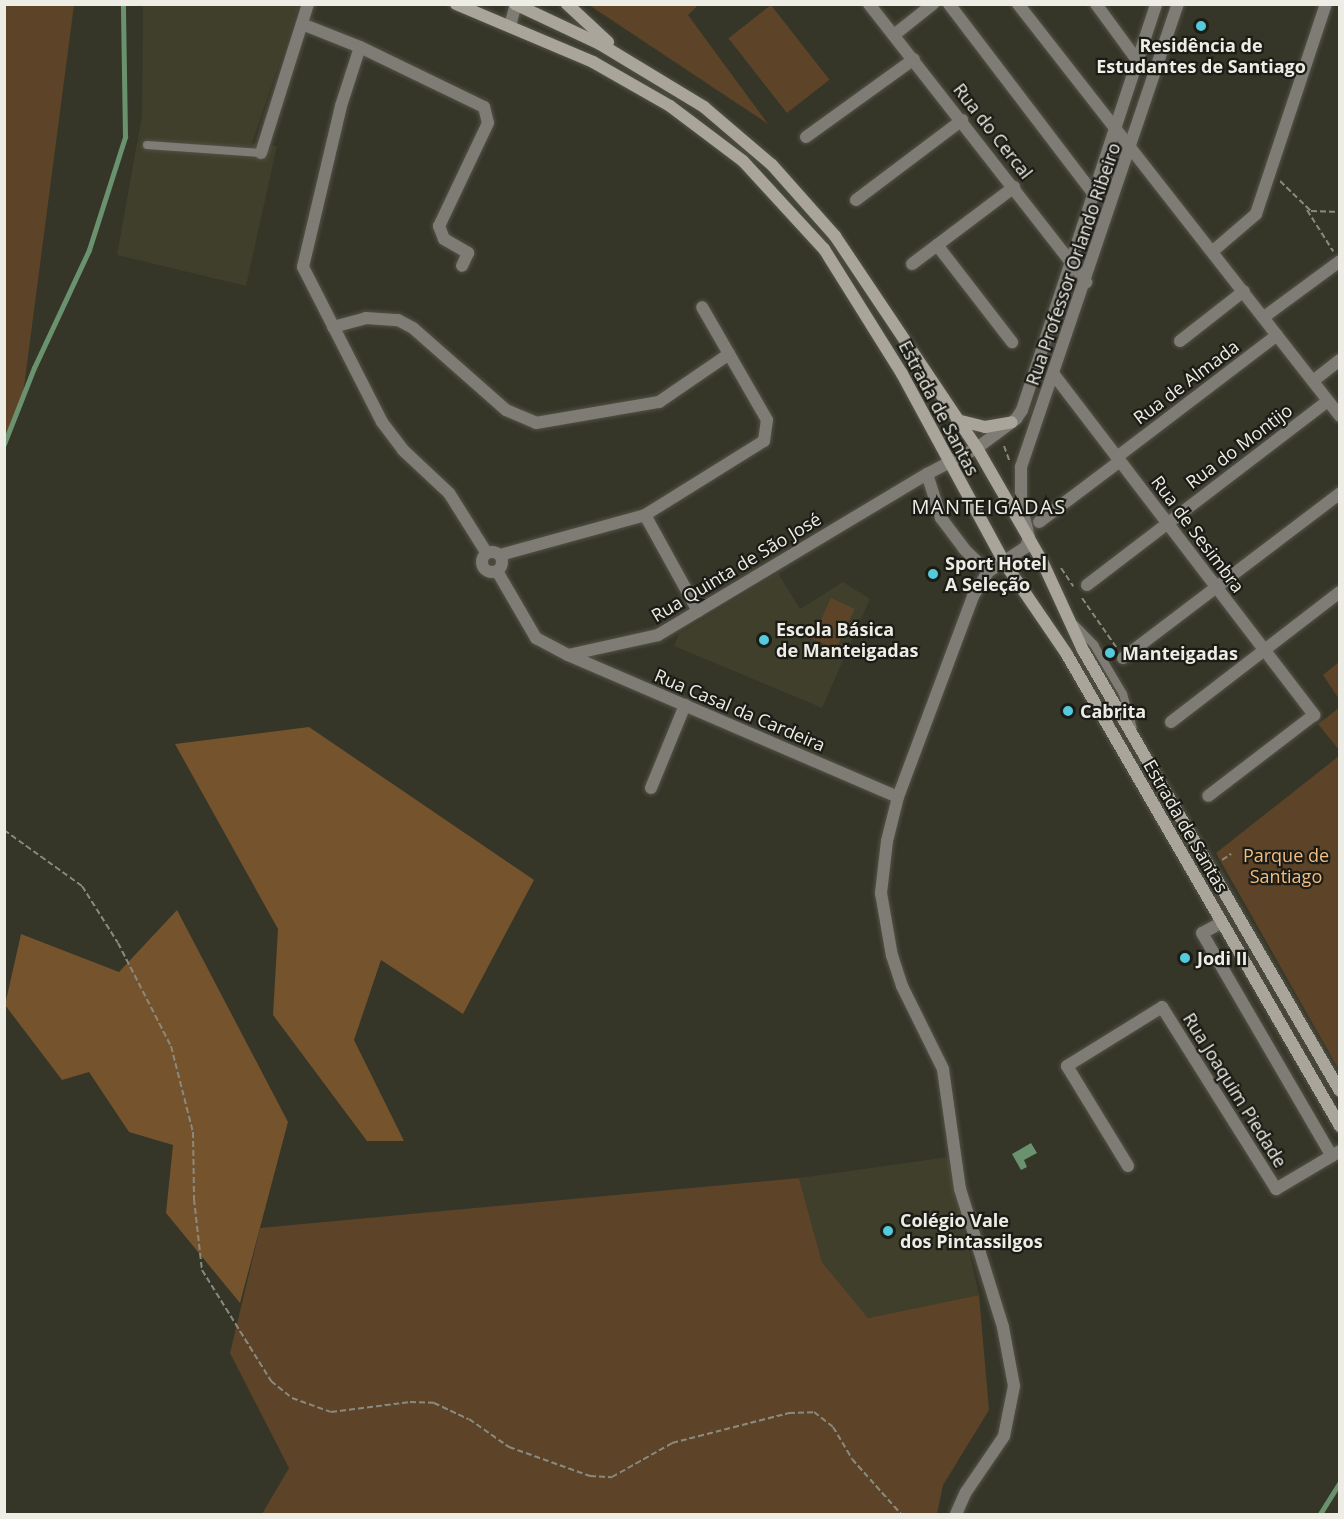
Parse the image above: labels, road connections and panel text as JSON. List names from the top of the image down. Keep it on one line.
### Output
{"streets":{"main road":["Estrada de Santas"],"street":["Rua do Cercal","Rua Professor Orlando Ribeiro","Rua de Almada","Rua do Montijo","Rua de Sesimbra","Rua Quinta de São José","Rua Casal da Cardeira","Rua Joaquim Piedade"]},"crossings":[["Rua do Cercal","Rua Professor Orlando Ribeiro"],["Rua Professor Orlando Ribeiro","Estrada de Santas"],["Rua Professor Orlando Ribeiro","Rua de Sesimbra"],["Rua Professor Orlando Ribeiro","Rua Quinta de São José"],["Rua de Almada","Rua de Sesimbra"],["Estrada de Santas","Rua Quinta de São José"],["Rua do Montijo","Rua de Sesimbra"],["Rua Quinta de São José","Rua Casal da Cardeira"]],"districts":["MANTEIGADAS"],"parks":["Parque de Santiago"],"places":["Residência de Estudantes de Santiago","Sport Hotel A Seleção","Escola Básica de Manteigadas","Manteigadas","Cabrita","Jodi II","Colégio Vale dos Pintassilgos"]}
